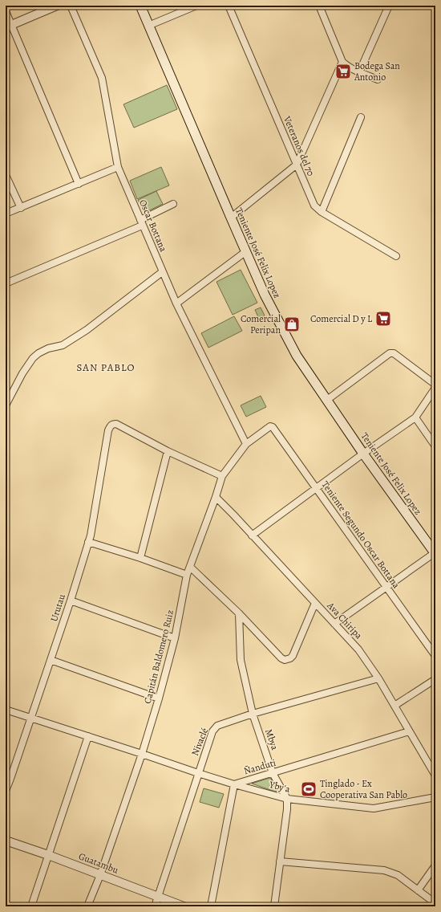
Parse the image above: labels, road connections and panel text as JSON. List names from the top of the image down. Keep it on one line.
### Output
{"streets":{"main road":["Teniente José Felix Lopez"],"street":["Veteranos del 70","Oscar Bottana","Teniente Segundo Oscar Bottana","Urutau","Ava Chiripa","Capitán Baldomero Ruiz","Mbya","Nivaclé","Ñanduti","Yby'a","Guatambu"]},"crossings":[["Oscar Bottana","Capitán Baldomero Ruiz"],["Teniente Segundo Oscar Bottana","Capitán Baldomero Ruiz"],["Urutau","Yby'a"],["Ava Chiripa","Capitán Baldomero Ruiz"],["Ava Chiripa","Nivaclé"],["Ava Chiripa","Ñanduti"],["Capitán Baldomero Ruiz","Yby'a"],["Capitán Baldomero Ruiz","Guatambu"],["Mbya","Nivaclé"],["Mbya","Ñanduti"],["Mbya","Yby'a"],["Nivaclé","Yby'a"],["Nivaclé","Guatambu"],["Ñanduti","Yby'a"]],"districts":["SAN PABLO"],"places":{"supermarket":["Bodega San Antonio","Comercial D y L"],"shop":["Comercial Peripan"],"sports":["Tinglado - Ex Cooperativa San Pablo"]}}
